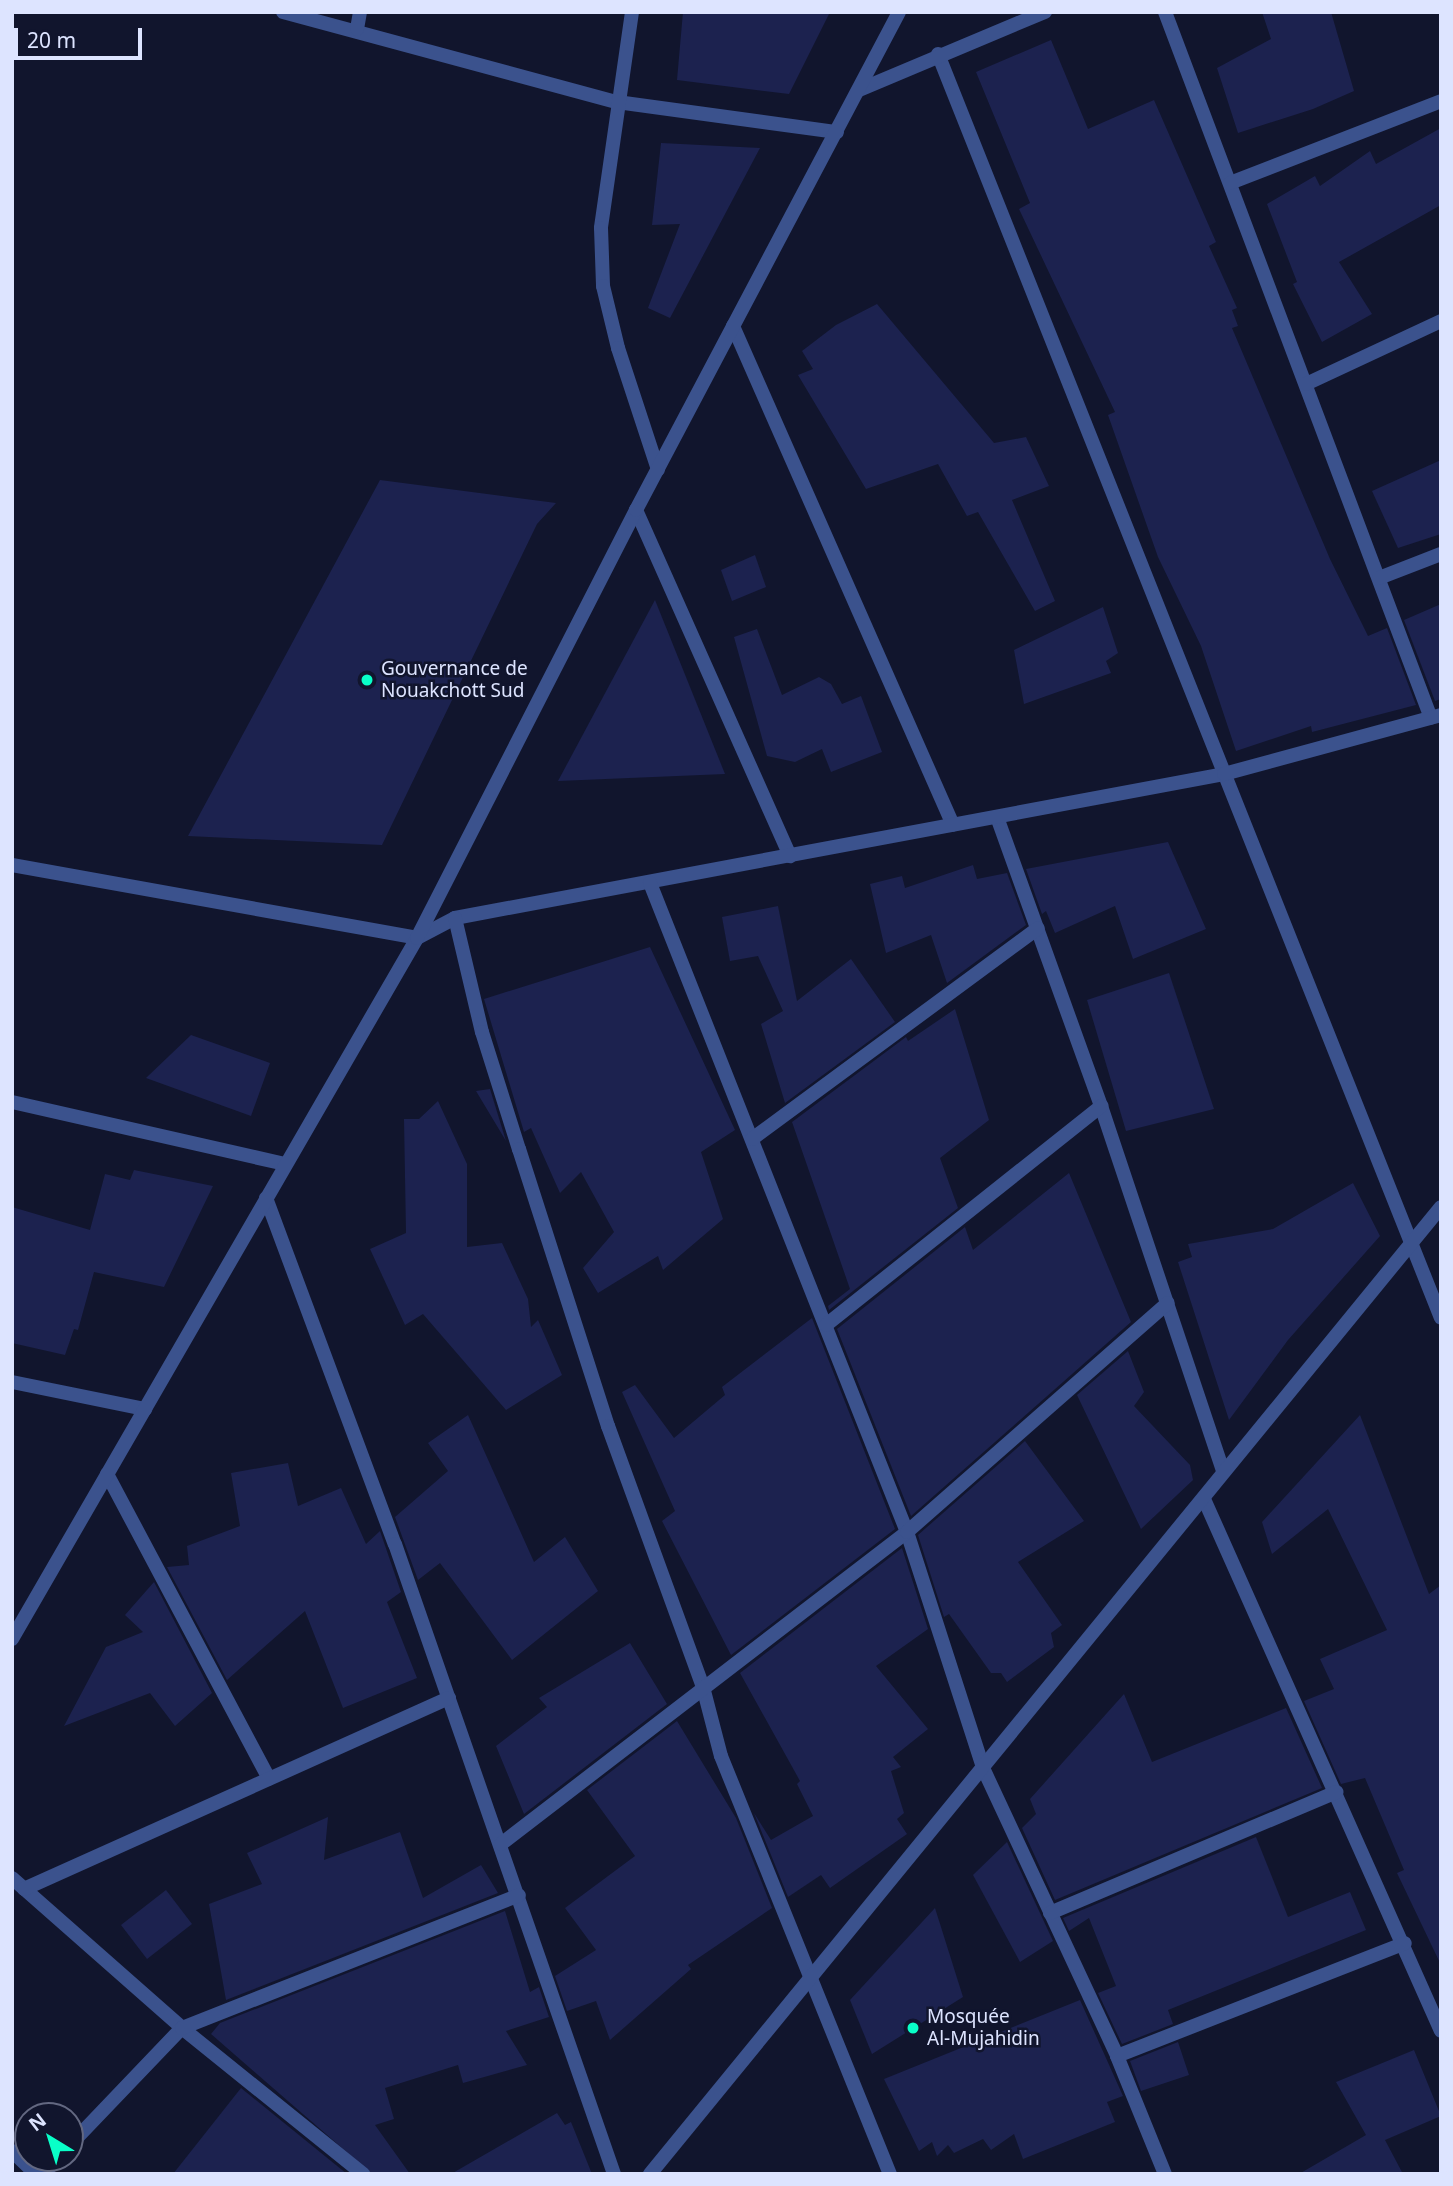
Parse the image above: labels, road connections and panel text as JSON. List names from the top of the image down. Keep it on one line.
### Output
{"places":["Gouvernance de Nouakchott Sud","Mosquée Al-Mujahidin"],"scale_bar":"20 m","north":"top left"}
